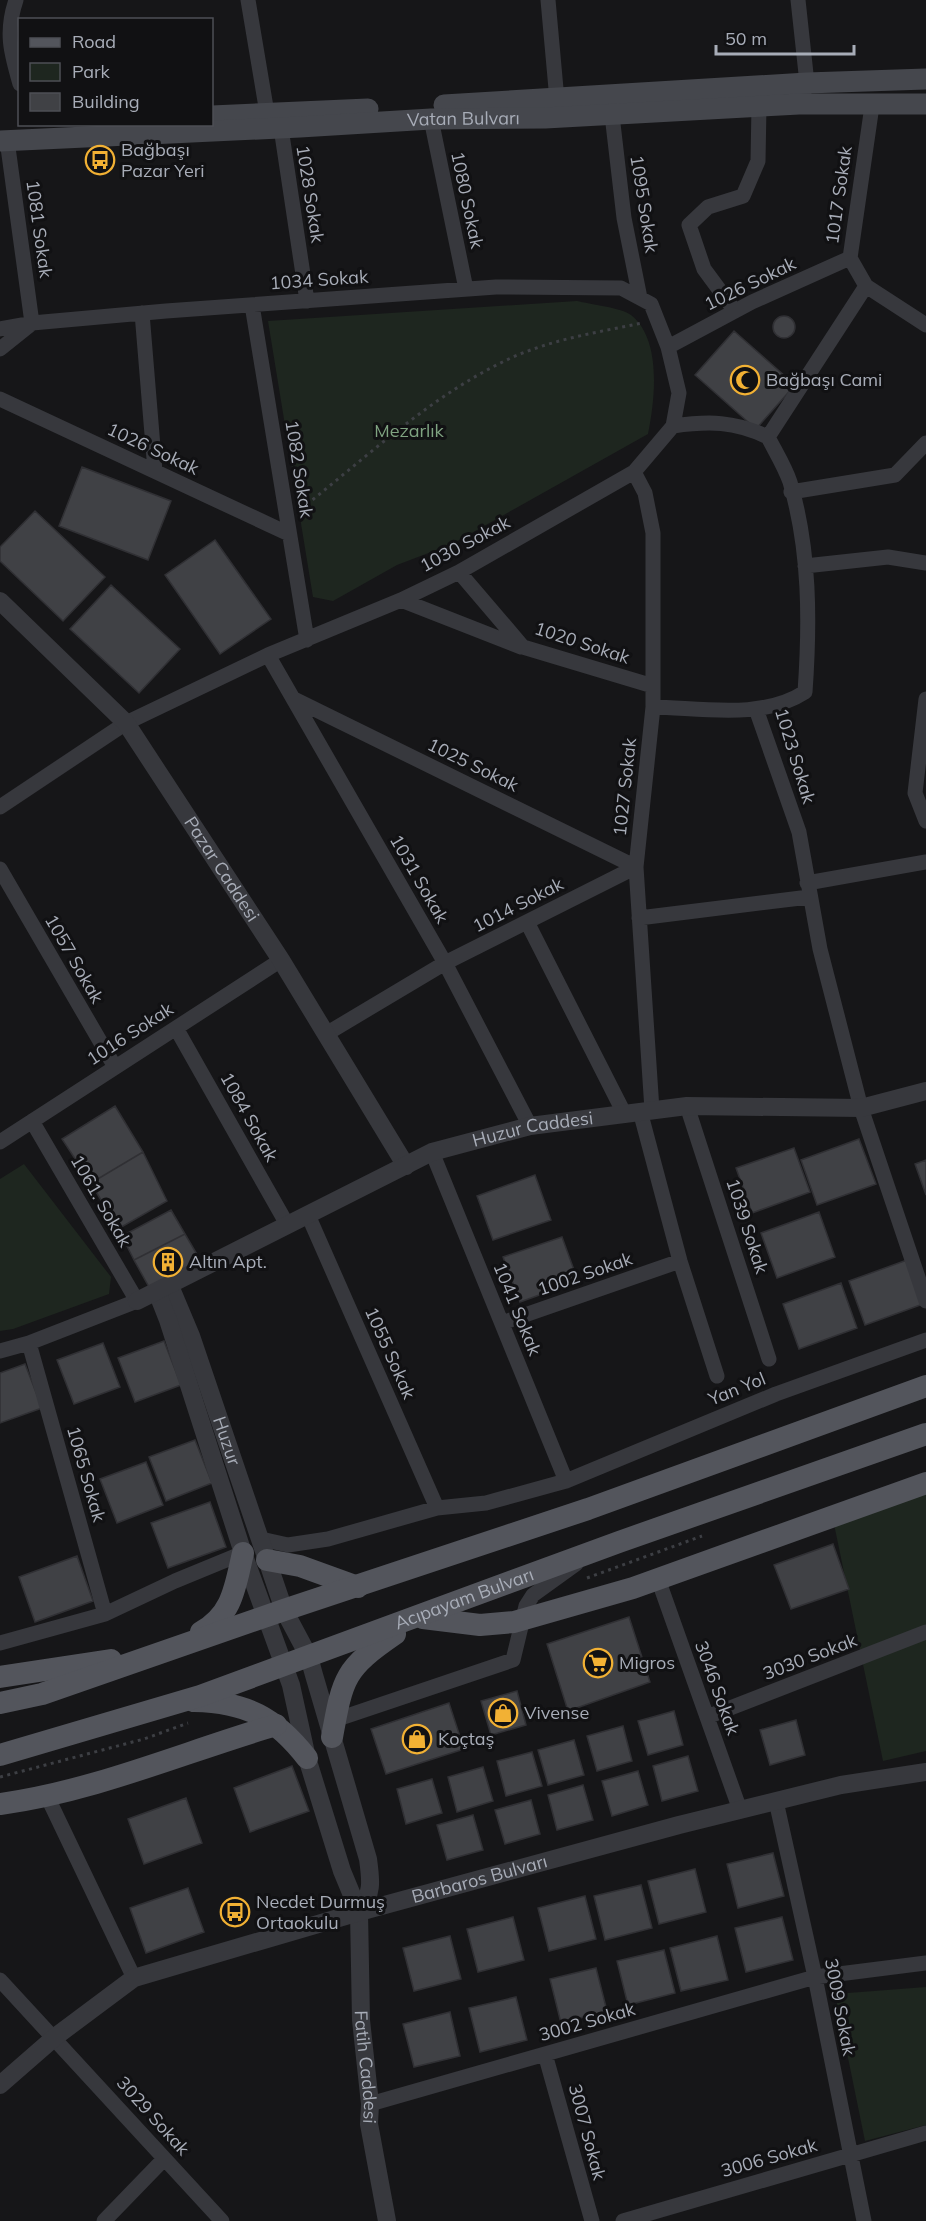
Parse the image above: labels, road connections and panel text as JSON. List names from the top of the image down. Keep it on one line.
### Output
{"streets":{"main road":["Vatan Bulvarı","Acıpayam Bulvarı"],"street":["1028 Sokak","1017 Sokak","1080 Sokak","1095 Sokak","1081 Sokak","1034 Sokak","1026 Sokak","1082 Sokak","1030 Sokak","1020 Sokak","1023 Sokak","1025 Sokak","1027 Sokak","Pazar Caddesi","1031 Sokak","1014 Sokak","1057 Sokak","1016 Sokak","1084 Sokak","Huzur Caddesi","1061. Sokak","1039 Sokak","1002 Sokak","1041 Sokak","1055 Sokak","Yan Yol","Huzur","1065 Sokak","3030 Sokak","3046 Sokak","Barbaros Bulvarı","3009 Sokak","3002 Sokak","Fatih Caddesi","3029 Sokak","3007 Sokak","3006 Sokak"]},"crossings":[["Vatan Bulvarı","1028 Sokak"],["Vatan Bulvarı","1017 Sokak"],["Vatan Bulvarı","1080 Sokak"],["Vatan Bulvarı","1095 Sokak"],["Vatan Bulvarı","1081 Sokak"],["1028 Sokak","1034 Sokak"],["1017 Sokak","1026 Sokak"],["1080 Sokak","1034 Sokak"],["1095 Sokak","1034 Sokak"],["1081 Sokak","1034 Sokak"],["1034 Sokak","1082 Sokak"],["1026 Sokak","1082 Sokak"],["1082 Sokak","1030 Sokak"],["1030 Sokak","1020 Sokak"],["1030 Sokak","1027 Sokak"],["1030 Sokak","Pazar Caddesi"],["1030 Sokak","1031 Sokak"],["1020 Sokak","1027 Sokak"],["1023 Sokak","Huzur Caddesi"],["1025 Sokak","1027 Sokak"],["1025 Sokak","1031 Sokak"],["1025 Sokak","1014 Sokak"],["1027 Sokak","1014 Sokak"],["1027 Sokak","Huzur Caddesi"],["Pazar Caddesi","1014 Sokak"],["Pazar Caddesi","1016 Sokak"],["Pazar Caddesi","Huzur Caddesi"],["1031 Sokak","1014 Sokak"],["1031 Sokak","Huzur Caddesi"],["1057 Sokak","1016 Sokak"],["1016 Sokak","1084 Sokak"],["1016 Sokak","1061. Sokak"],["1084 Sokak","Huzur Caddesi"],["Huzur Caddesi","1039 Sokak"],["Huzur Caddesi","1041 Sokak"],["Huzur Caddesi","1055 Sokak"],["Huzur Caddesi","Huzur"],["1002 Sokak","1041 Sokak"],["1041 Sokak","Yan Yol"],["1055 Sokak","Yan Yol"],["Yan Yol","Huzur"],["3030 Sokak","3046 Sokak"],["3046 Sokak","Barbaros Bulvarı"],["Barbaros Bulvarı","3009 Sokak"],["Barbaros Bulvarı","Fatih Caddesi"],["Barbaros Bulvarı","3029 Sokak"],["3009 Sokak","3002 Sokak"],["3009 Sokak","3006 Sokak"],["3002 Sokak","Fatih Caddesi"],["3002 Sokak","3007 Sokak"]],"parks":["Mezarlık"],"places":{"bus stop":["Bağbaşı Pazar Yeri","Necdet Durmuş Ortaokulu"],"mosque":["Bağbaşı Cami"],"building":["Altın Apt."],"supermarket":["Migros"],"shop":["Vivense","Koçtaş"]},"legend":["Road","Park","Building"],"scale_bar":"50 m"}
